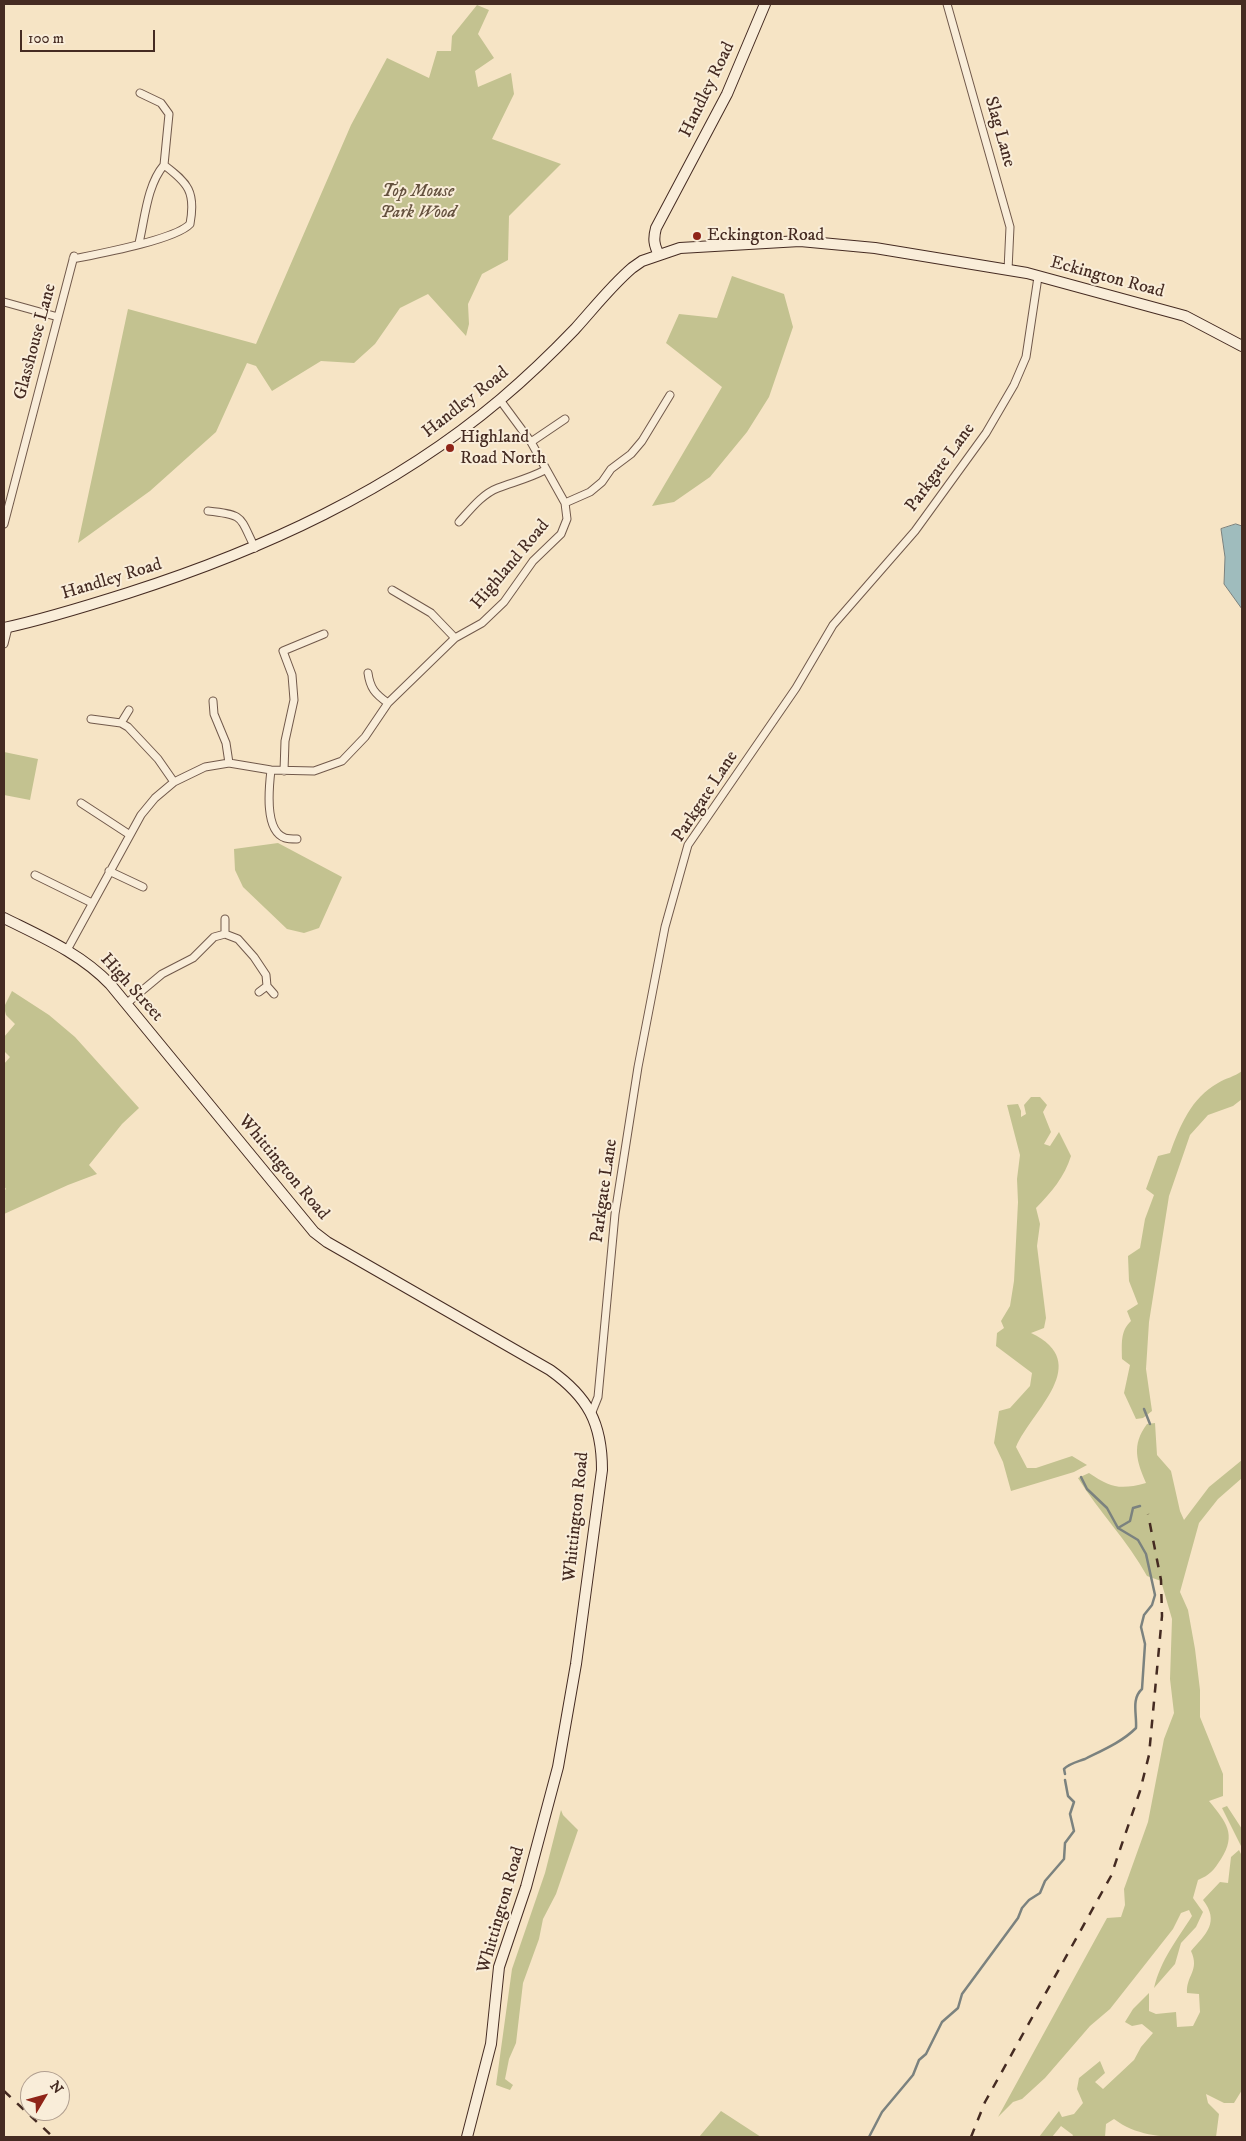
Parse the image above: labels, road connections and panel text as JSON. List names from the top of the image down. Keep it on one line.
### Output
{"streets":{"street":["Handley Road","Slag Lane","Eckington Road","Glasshouse Lane","Parkgate Lane","Highland Road","High Street","Whittington Road"]},"crossings":[["Handley Road","Eckington Road"],["Slag Lane","Eckington Road"],["Eckington Road","Parkgate Lane"],["Parkgate Lane","Whittington Road"],["Highland Road","High Street"],["High Street","Whittington Road"]],"parks":["Top Mouse Park Wood"],"places":["Eckington Road","Highland Road North"],"scale_bar":"100 m","north":"top right"}
